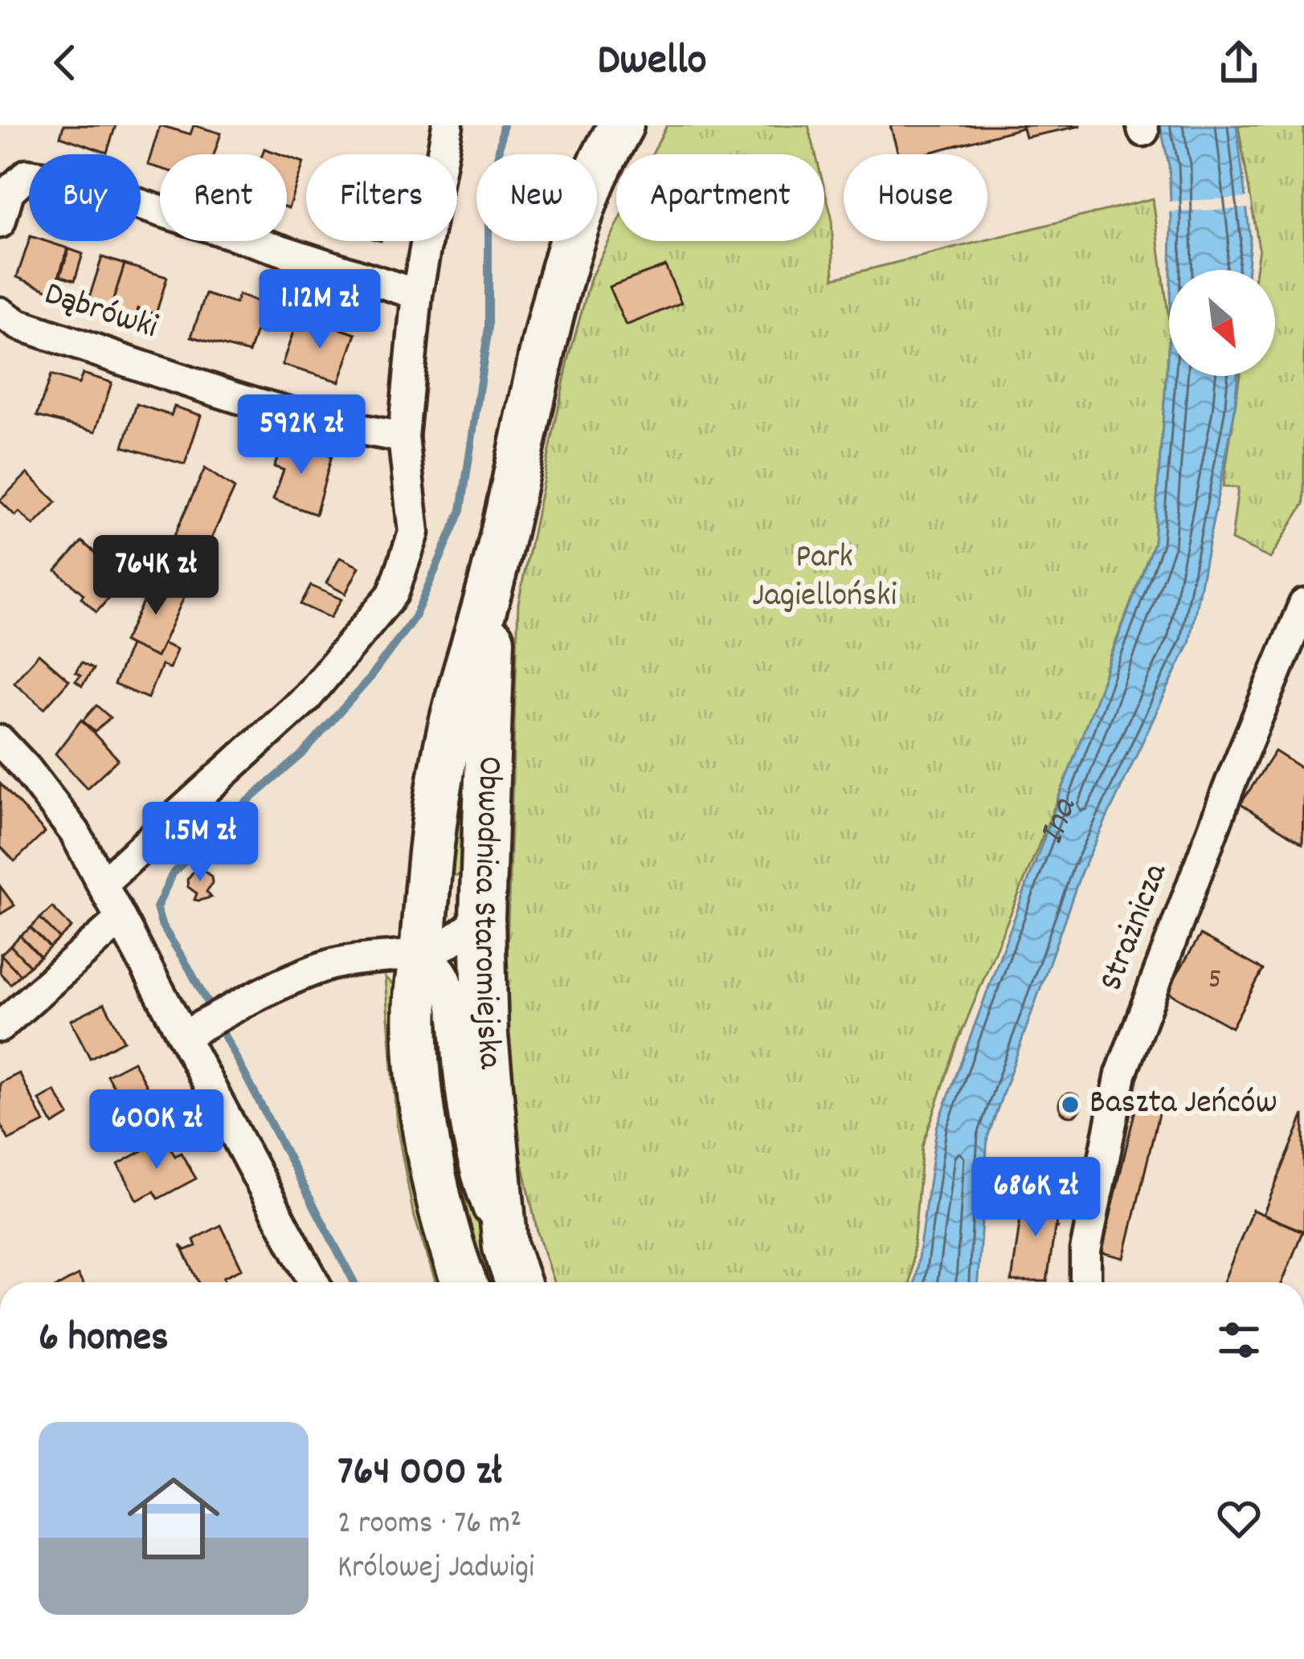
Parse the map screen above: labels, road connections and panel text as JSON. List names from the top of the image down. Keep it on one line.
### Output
{"streets":{"main road":["Obwodnica Staromiejska"],"street":["Dąbrówki","Strażnicza"]},"water":["Ina"],"parks":["Park Jagielloński"],"places":["Baszta Jeńców"],"house_numbers":["5"],"north":"bottom right","page":{"header":"Dwello","chip":["Buy","Rent","Filters","New","Apartment","House"],"price":["1.12M zł","592K zł","764K zł","1.5M zł","600K zł","686K zł"],"heading":"6 homes","list":[{"name":"764 000 zł","note":"2 rooms · 76 m² · Królowej Jadwigi"}]}}
